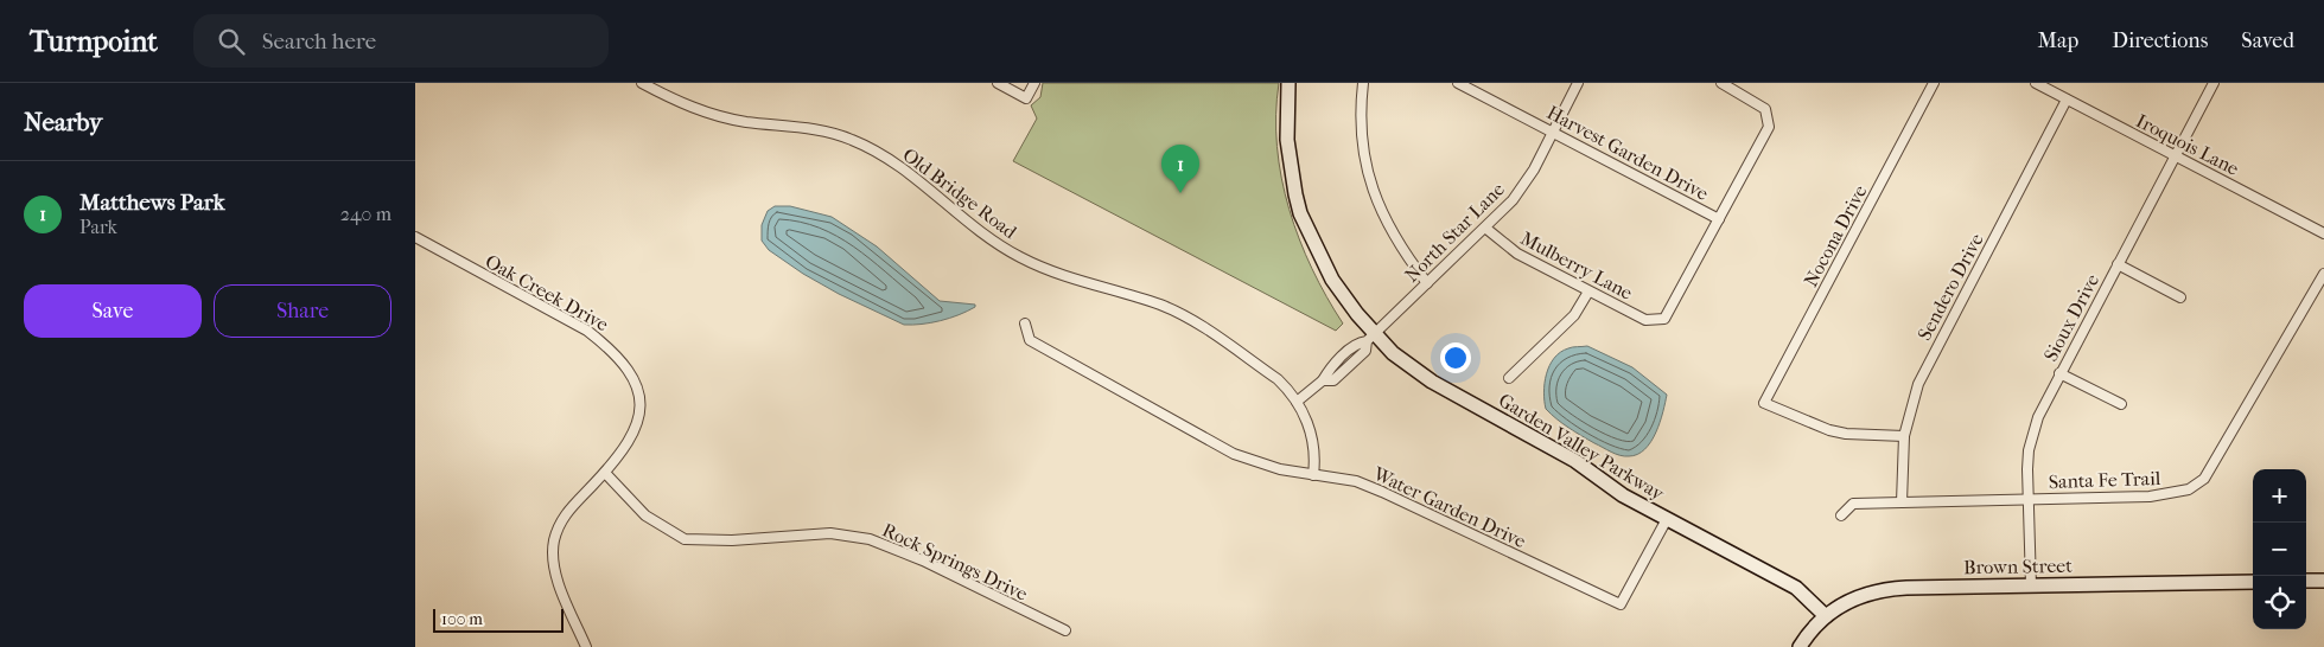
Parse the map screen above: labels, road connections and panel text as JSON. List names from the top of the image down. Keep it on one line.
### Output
{"streets":{"street":["Iroquois Lane","Harvest Garden Drive","Old Bridge Road","North Star Lane","Nocona Drive","Mulberry Lane","Sendero Drive","Oak Creek Drive","Sioux Drive","Garden Valley Parkway","Santa Fe Trail","Water Garden Drive","Rock Springs Drive","Brown Street"]},"crossings":[["Iroquois Lane","Sendero Drive"],["Iroquois Lane","Sioux Drive"],["Harvest Garden Drive","North Star Lane"],["Harvest Garden Drive","Mulberry Lane"],["Old Bridge Road","North Star Lane"],["Old Bridge Road","Water Garden Drive"],["North Star Lane","Mulberry Lane"],["North Star Lane","Garden Valley Parkway"],["Nocona Drive","Sendero Drive"],["Sendero Drive","Santa Fe Trail"],["Oak Creek Drive","Rock Springs Drive"],["Sioux Drive","Santa Fe Trail"],["Sioux Drive","Brown Street"],["Garden Valley Parkway","Water Garden Drive"],["Garden Valley Parkway","Brown Street"]],"scale_bar":"100 m","page":{"header":"Turnpoint","search":"Search here","nav":["Map","Directions","Saved"],"heading":"Nearby","pins":"1","list":[{"mark":"1","name":"Matthews Park","note":"Park","value":"240 m"}],"buttons":["Save","Share"],"map_buttons":["+","−"],"scale":"100 m"}}
